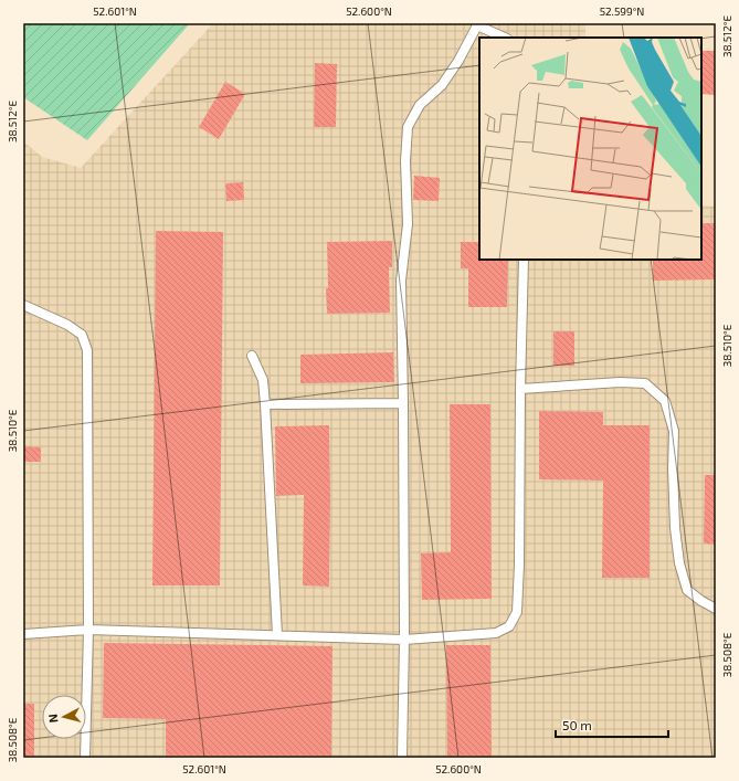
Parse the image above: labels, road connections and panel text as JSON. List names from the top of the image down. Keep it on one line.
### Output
{"scale_bar":"50 m","north":"left","coordinates":["52.601°N","52.600°N","52.599°N","38.512°E","38.510°E","38.508°E"]}
